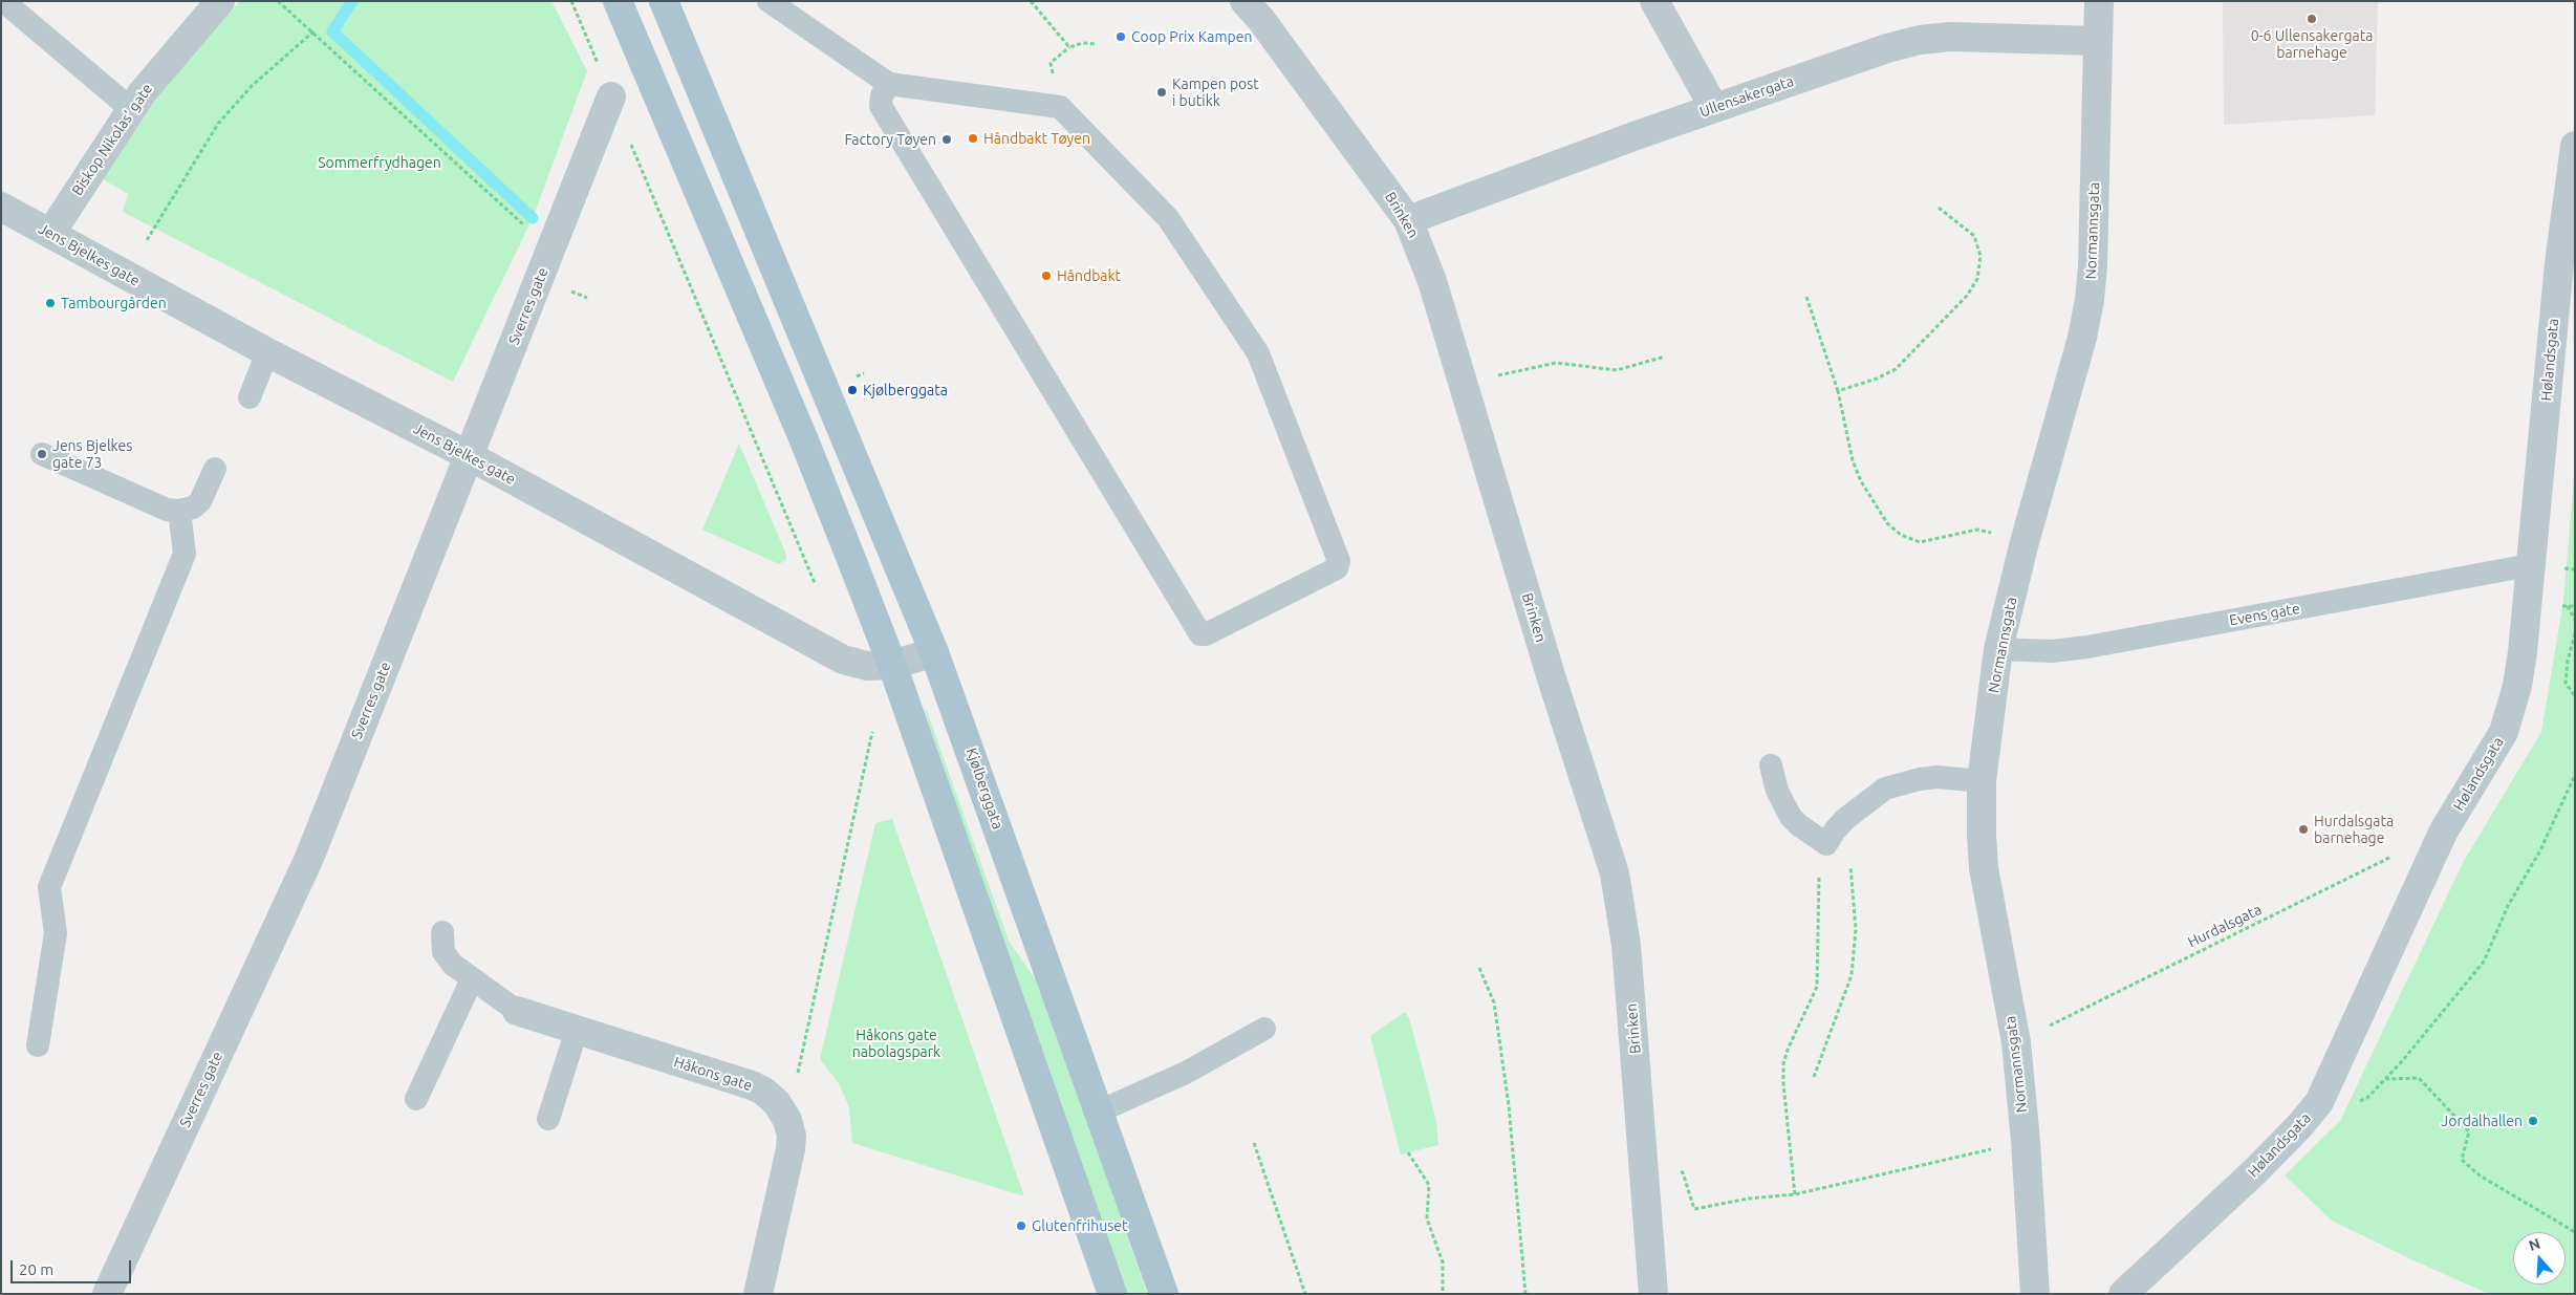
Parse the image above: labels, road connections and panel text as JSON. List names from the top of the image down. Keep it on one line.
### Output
{"streets":{"main road":["Kjølberggata"],"street":["Ullensakergata","Biskop Nikolas' gate","Brinken","Normannsgata","Jens Bjelkes gate","Sverres gate","Hølandsgata","Håkons gate"],"lane":["Evens gate"],"path":["Hurdalsgata"]},"crossings":[["Ullensakergata","Brinken"],["Ullensakergata","Normannsgata"],["Biskop Nikolas' gate","Jens Bjelkes gate"],["Normannsgata","Evens gate"],["Normannsgata","Hurdalsgata"],["Jens Bjelkes gate","Sverres gate"],["Jens Bjelkes gate","Kjølberggata"],["Hølandsgata","Evens gate"],["Hølandsgata","Hurdalsgata"]],"parks":["Sommerfrydhagen","Håkons gate nabolagspark"],"places":["0-6 Ullensakergata barnehage","Coop Prix Kampen","Kampen post i butikk","Håndbakt Tøyen","Factory Tøyen","Håndbakt","Tambourgården","Kjølberggata","Jens Bjelkes gate 73","Hurdalsgata barnehage","Jordalhallen","Glutenfrihuset"],"scale_bar":"20 m","north":"top"}
